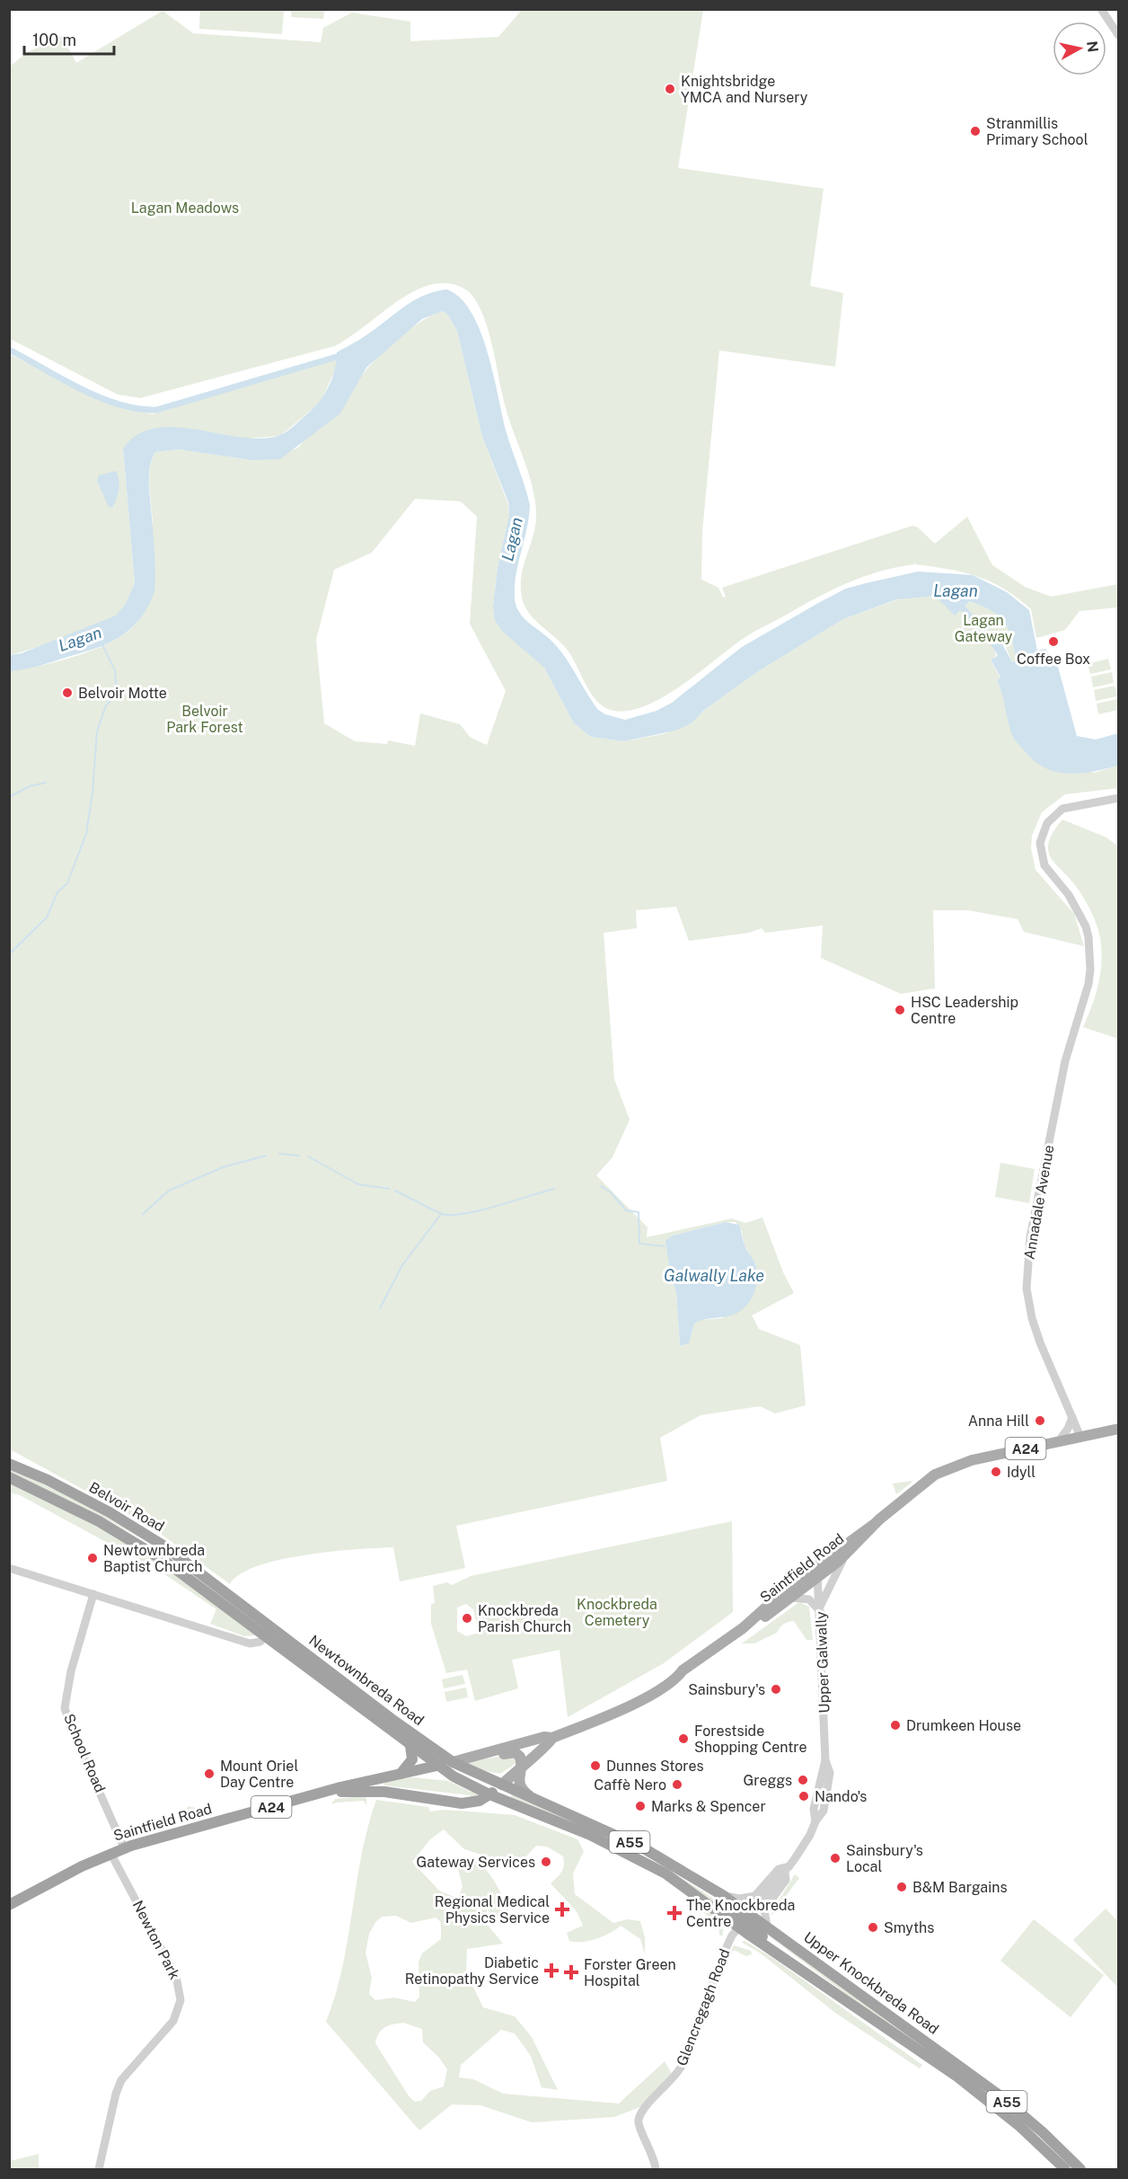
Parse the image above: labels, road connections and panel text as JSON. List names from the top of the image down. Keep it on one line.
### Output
{"streets":{"highway":["A24","Belvoir Road","Saintfield Road","Newtownbreda Road","A55","Upper Knockbreda Road"],"street":["Annadale Avenue","Upper Galwally","School Road","Newton Park","Glencregagh Road"]},"crossings":[["Annadale Avenue","A24"],["A24","Saintfield Road"],["Belvoir Road","Newtownbreda Road"],["Saintfield Road","Upper Galwally"],["Saintfield Road","Newtownbreda Road"],["Saintfield Road","School Road"],["Saintfield Road","Newton Park"],["Saintfield Road","Upper Knockbreda Road"],["Upper Galwally","Upper Knockbreda Road"],["Upper Galwally","Glencregagh Road"],["Newtownbreda Road","Upper Knockbreda Road"],["Upper Knockbreda Road","Glencregagh Road"]],"water":["Lagan","Galwally Lake"],"parks":["Lagan Meadows","Lagan Gateway","Belvoir Park Forest","Knockbreda Cemetery"],"places":{"other":["Knightsbridge YMCA and Nursery","Stranmillis Primary School","Coffee Box","Belvoir Motte","HSC Leadership Centre","Anna Hill","Idyll","Newtownbreda Baptist Church","Knockbreda Parish Church","Sainsbury's","Drumkeen House","Forestside Shopping Centre","Dunnes Stores","Mount Oriel Day Centre","Greggs","Caffè Nero","Nando's","Marks & Spencer","Sainsbury's Local","Gateway Services","B&M Bargains","Smyths"],"health":["Regional Medical Physics Service","The Knockbreda Centre","Diabetic Retinopathy Service","Forster Green Hospital"]},"scale_bar":"100 m","north":"right"}
